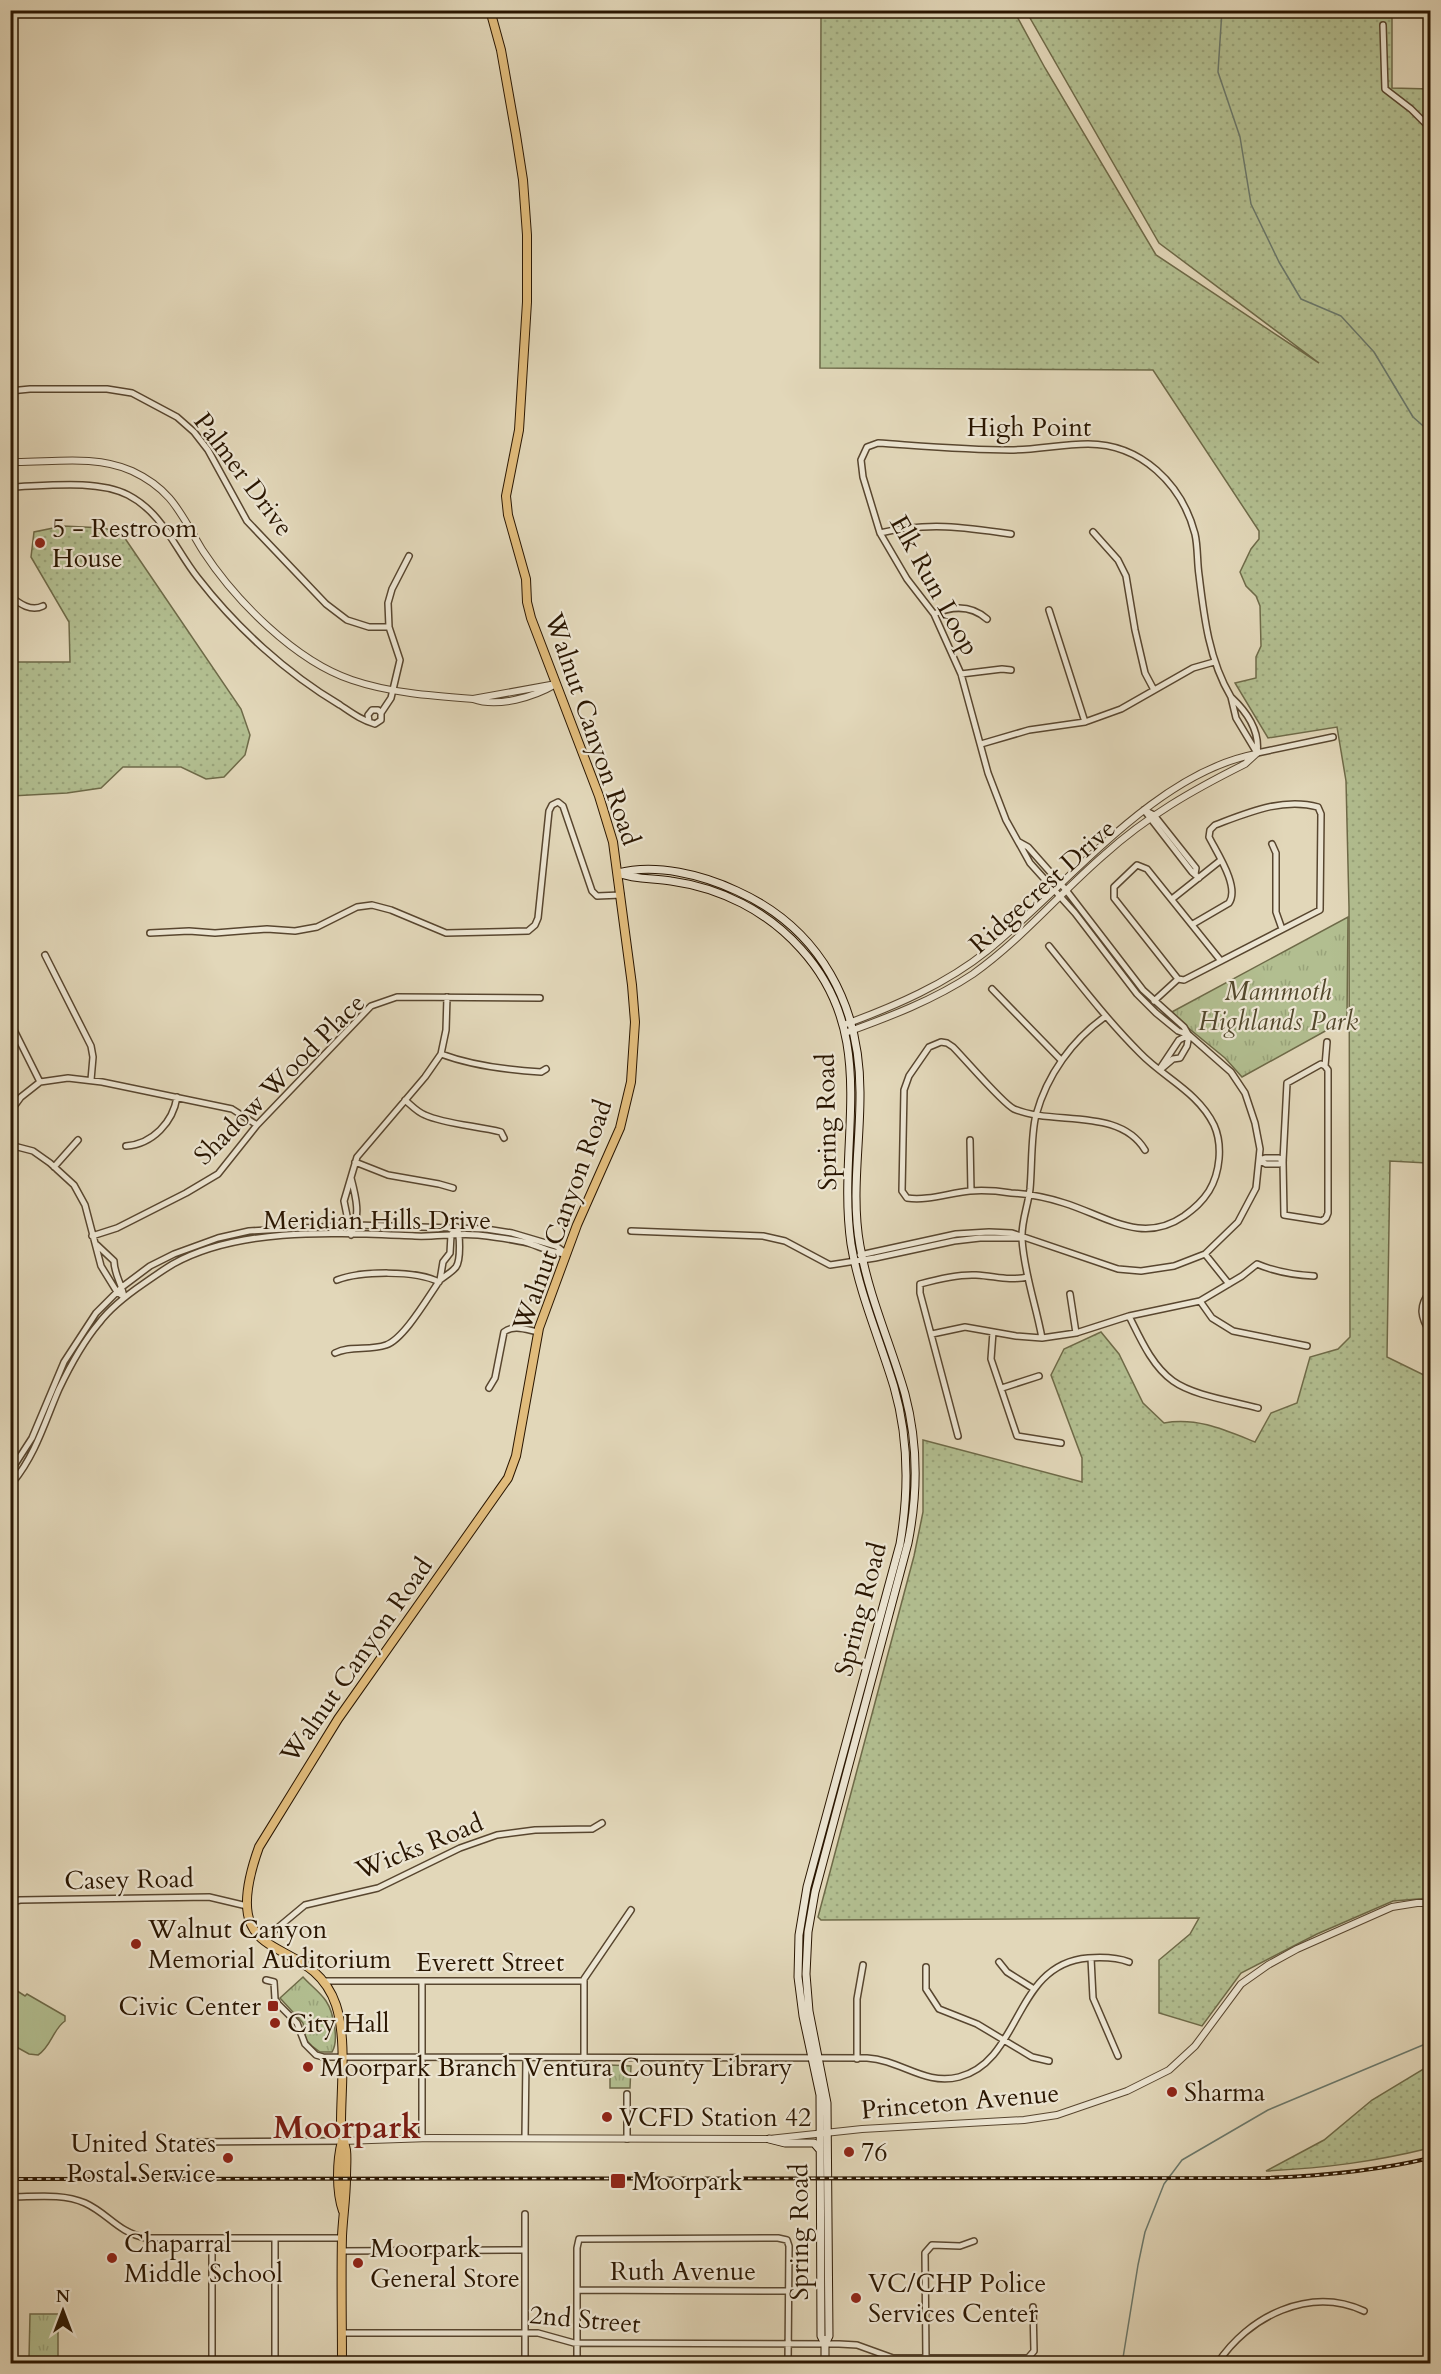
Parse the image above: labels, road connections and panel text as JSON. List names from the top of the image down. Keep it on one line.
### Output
{"streets":{"main road":["Walnut Canyon Road","Spring Road"],"street":["High Point","Palmer Drive","Elk Run Loop","Ridgecrest Drive","Shadow Wood Place","Meridian Hills Drive","Wicks Road","Casey Road","Everett Street","Princeton Avenue","Ruth Avenue","2nd Street"]},"crossings":[["High Point","Elk Run Loop"],["High Point","Ridgecrest Drive"],["Elk Run Loop","Ridgecrest Drive"],["Elk Run Loop","Spring Road"],["Walnut Canyon Road","Spring Road"],["Walnut Canyon Road","Meridian Hills Drive"],["Walnut Canyon Road","Wicks Road"],["Walnut Canyon Road","Casey Road"],["Ridgecrest Drive","Spring Road"],["Spring Road","Princeton Avenue"],["Spring Road","2nd Street"]],"districts":["Moorpark"],"parks":["Mammoth Highlands Park"],"places":{"other":["5 - Restroom House","Walnut Canyon Memorial Auditorium","City Hall","Moorpark Branch Ventura County Library","Sharma","VCFD Station 42","76","United States Postal Service","Chaparral Middle School","Moorpark General Store","VC/CHP Police Services Center"],"transit":["Civic Center","Moorpark"]},"north":"top"}
